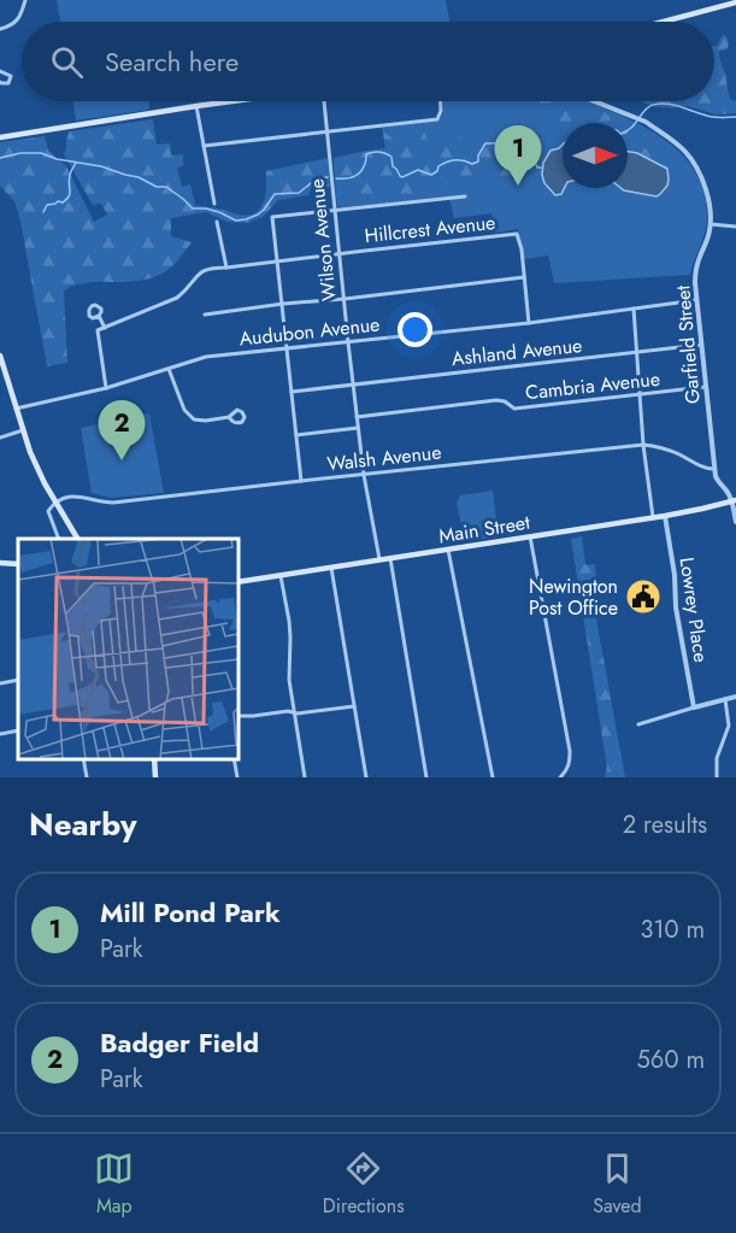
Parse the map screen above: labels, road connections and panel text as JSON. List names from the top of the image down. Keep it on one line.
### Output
{"streets":{"main road":["Main Street"],"street":["Hillcrest Avenue","Wilson Avenue","Audubon Avenue","Garfield Street","Ashland Avenue","Cambria Avenue","Walsh Avenue","Lowrey Place"]},"crossings":[["Hillcrest Avenue","Wilson Avenue"],["Wilson Avenue","Audubon Avenue"],["Wilson Avenue","Ashland Avenue"],["Wilson Avenue","Cambria Avenue"],["Wilson Avenue","Walsh Avenue"],["Wilson Avenue","Main Street"],["Audubon Avenue","Garfield Street"],["Garfield Street","Ashland Avenue"],["Garfield Street","Cambria Avenue"],["Garfield Street","Walsh Avenue"],["Garfield Street","Main Street"],["Main Street","Lowrey Place"]],"places":{"public building":["Newington Post Office"]},"north":"right","page":{"search":"Search here","pins":["1","2"],"heading":["Nearby","2 results"],"list":[{"mark":"1","name":"Mill Pond Park","note":"Park","value":"310 m"},{"mark":"2","name":"Badger Field","note":"Park","value":"560 m"}],"nav":["Map","Directions","Saved"]}}
